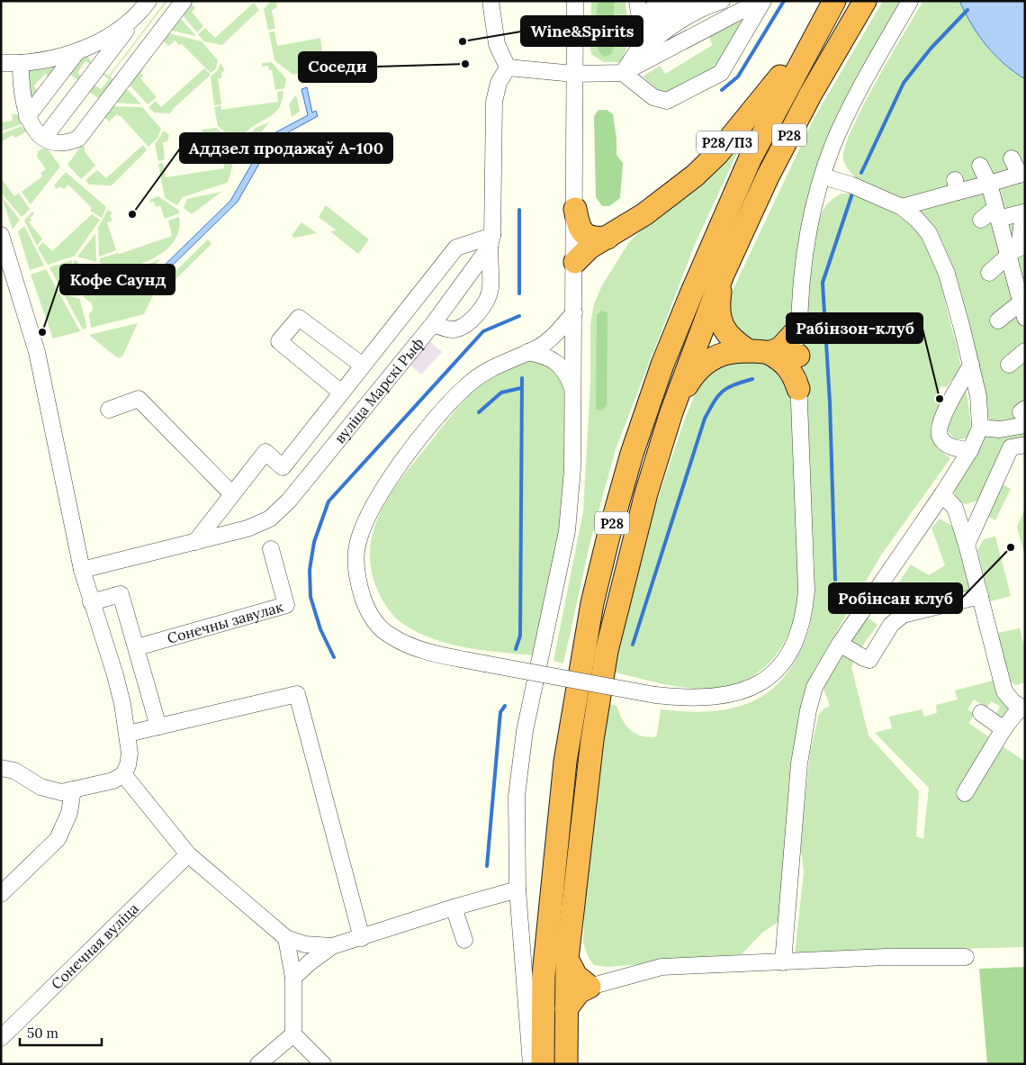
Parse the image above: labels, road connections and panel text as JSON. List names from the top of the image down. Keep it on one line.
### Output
{"streets":{"highway":["Р28","Р28/П3"],"street":["вуліца Марскі Рыф","Сонечны завулак","Сонечная вуліца"]},"crossings":[["Р28","Р28/П3"]],"places":["Wine&Spirits","Соседи","Аддзел продажаў А-100","Кофе Саунд","Рабінзон-клуб","Робінсан клуб"],"scale_bar":"50 m"}
